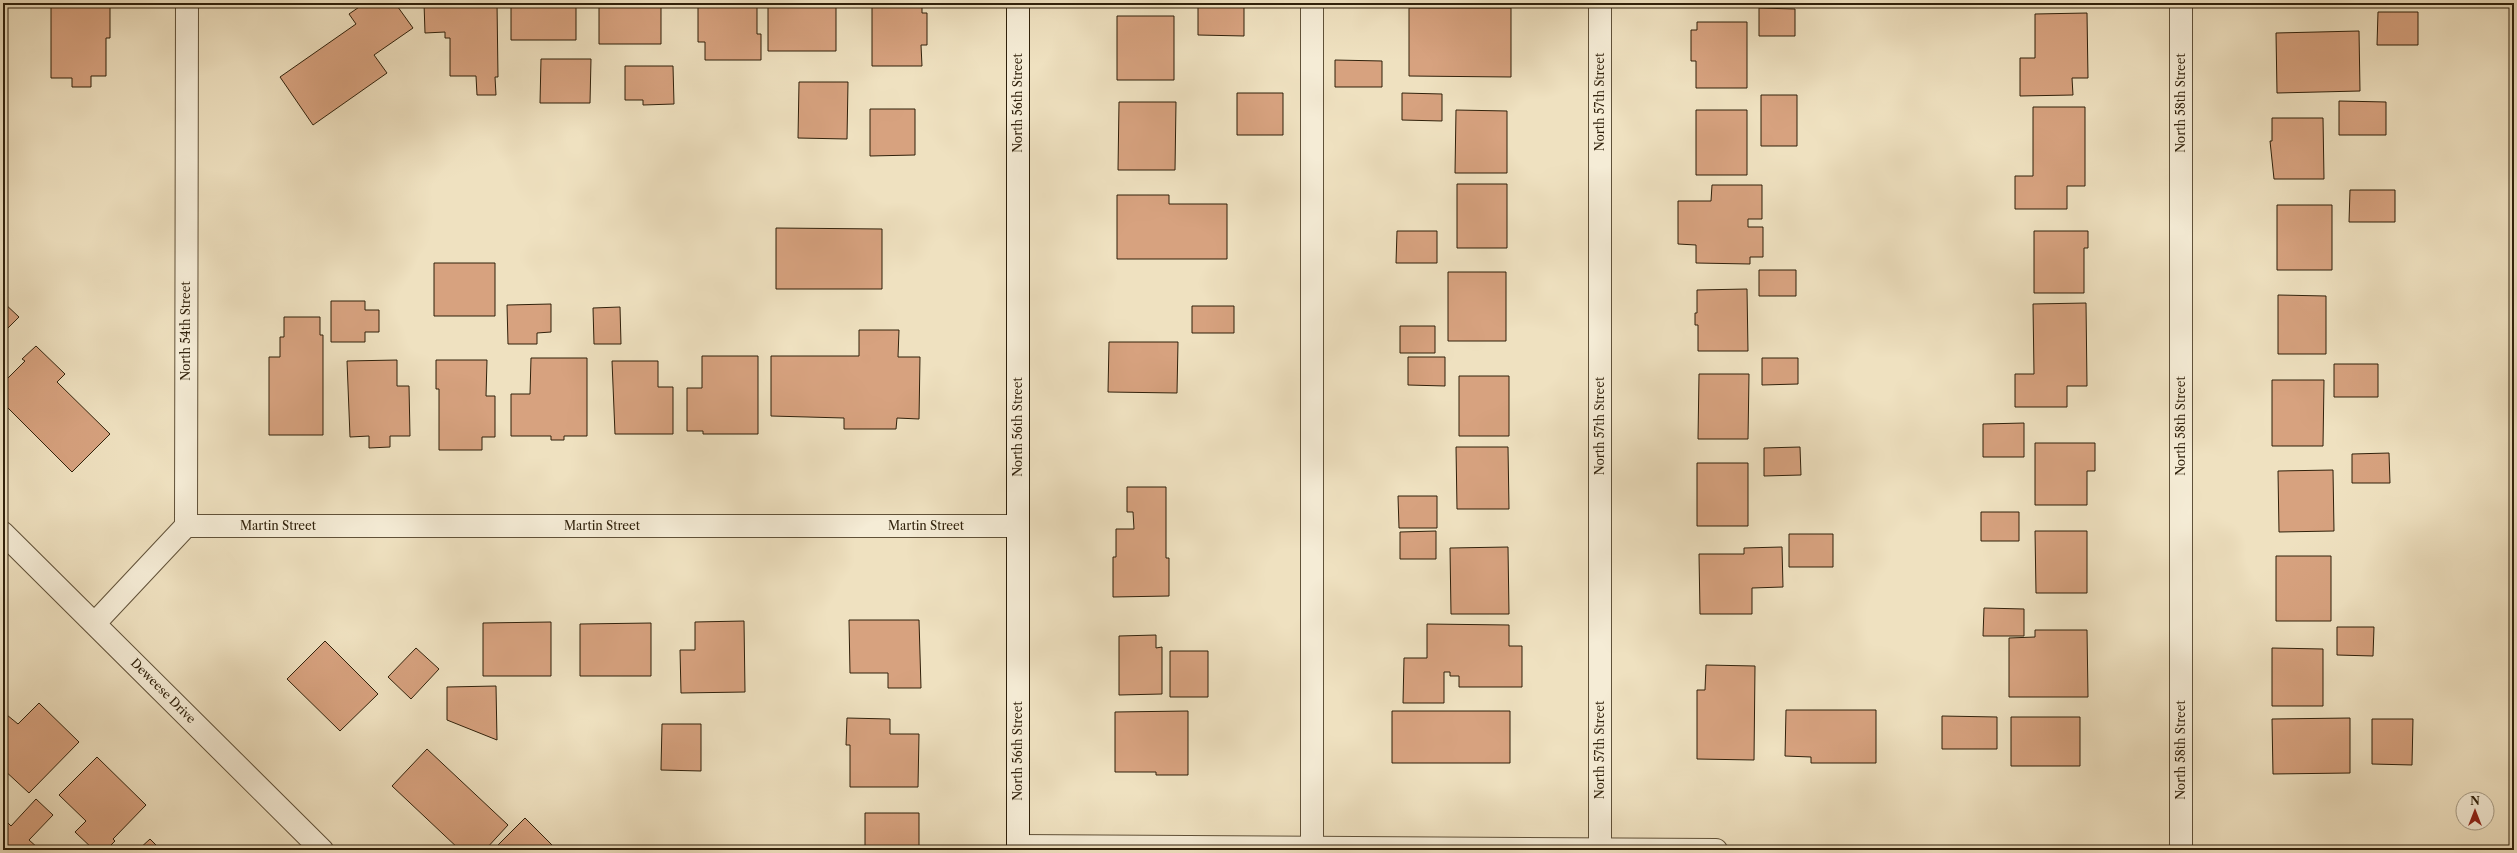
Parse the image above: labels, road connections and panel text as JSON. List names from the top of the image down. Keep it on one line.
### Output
{"streets":{"street":["North 57th Street","North 56th Street","North 58th Street","North 54th Street","Martin Street","Deweese Drive"]},"crossings":[["North 56th Street","Martin Street"],["North 54th Street","Martin Street"]],"north":"top"}
